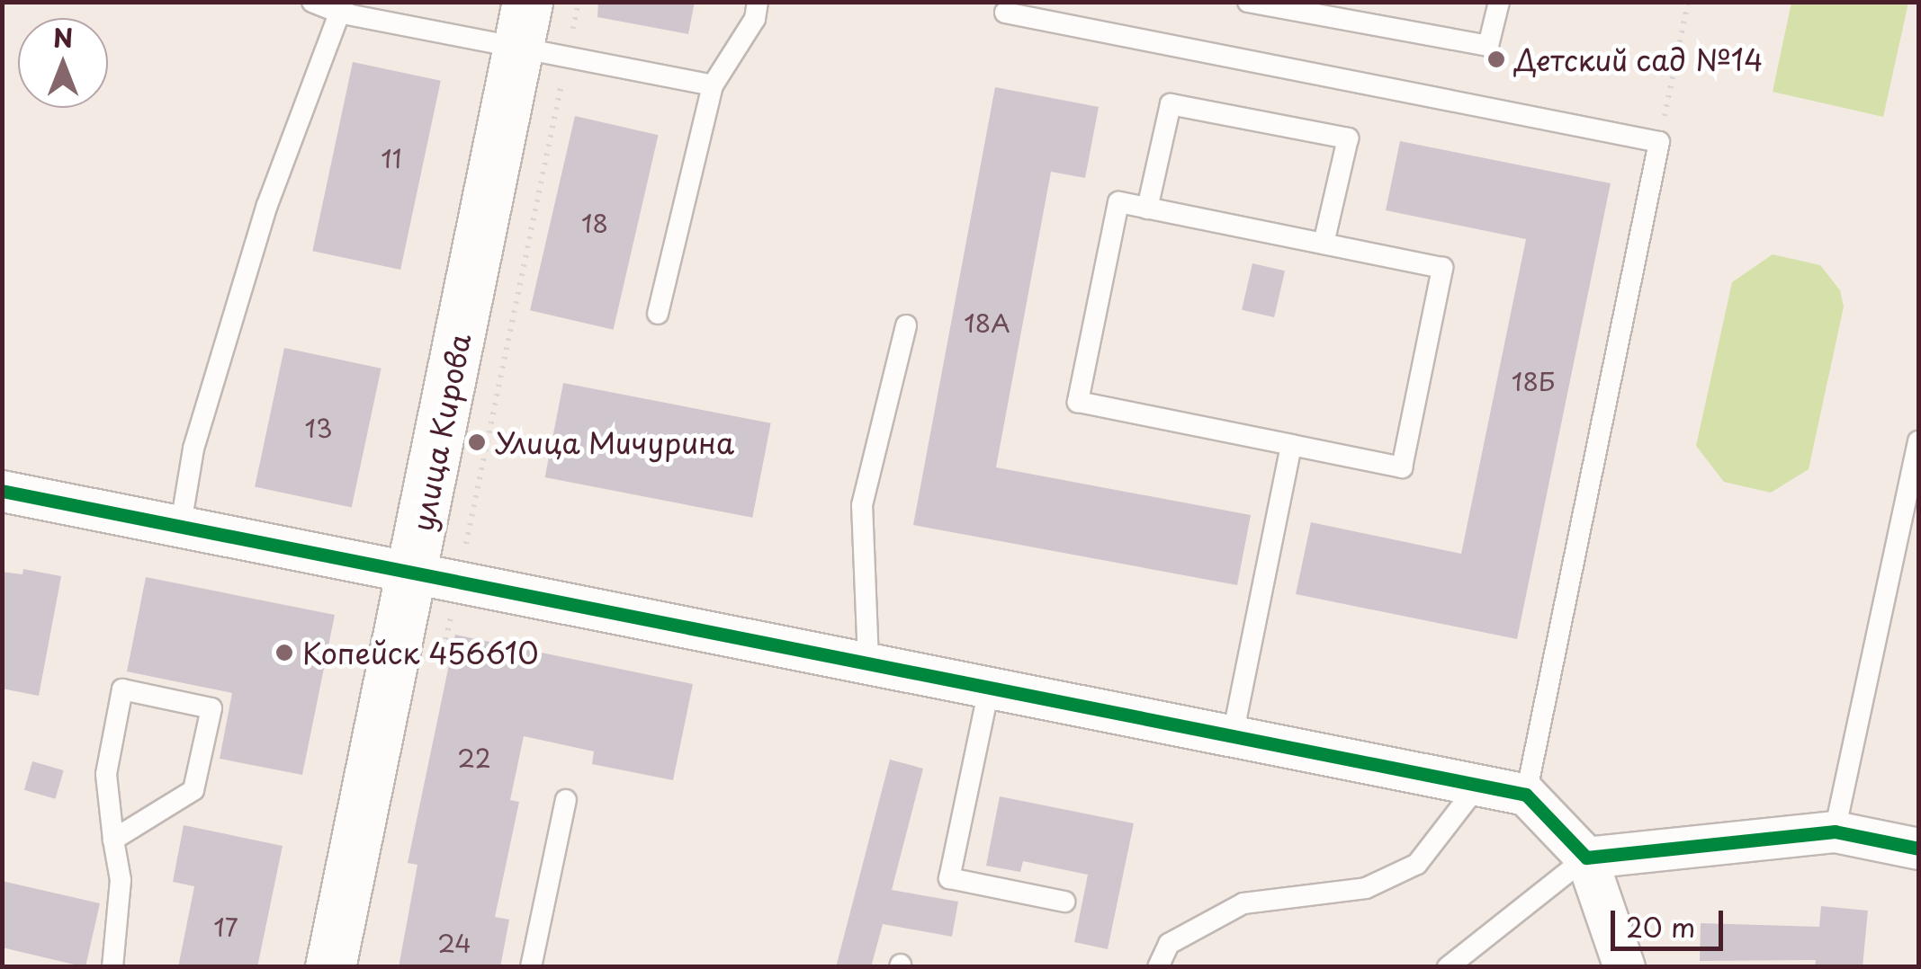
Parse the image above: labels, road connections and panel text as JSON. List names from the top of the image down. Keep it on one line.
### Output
{"streets":{"main road":["улица Кирова"]},"places":["Детский сад №14","Улица Мичурина","Копейск 456610"],"house_numbers":["11","18","18А","18Б","13","22","17","24"],"scale_bar":"20 m","north":"top"}
